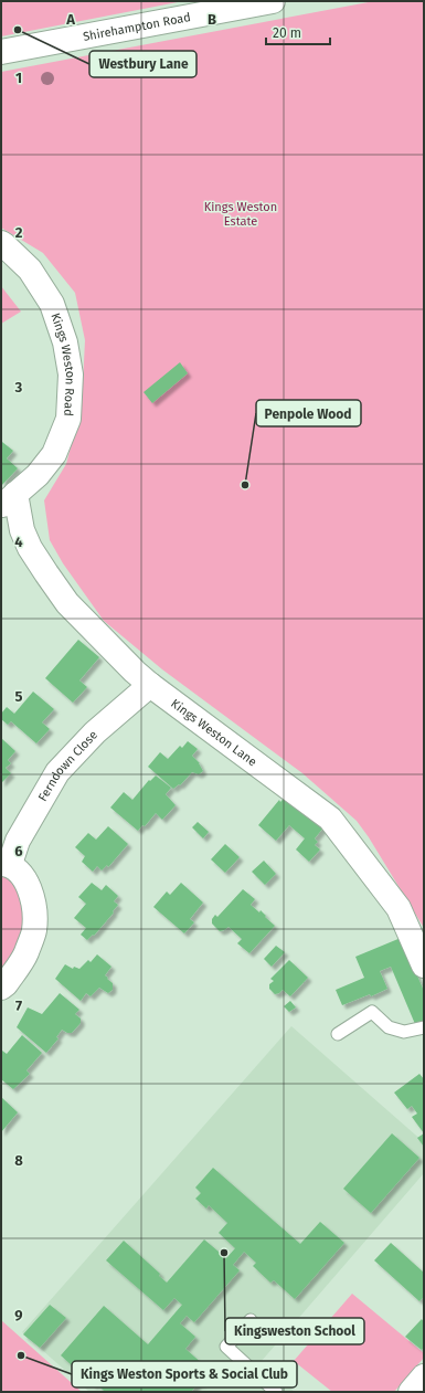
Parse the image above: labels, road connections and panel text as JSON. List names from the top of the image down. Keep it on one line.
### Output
{"streets":{"street":["Shirehampton Road","Kings Weston Road","Kings Weston Lane","Ferndown Close"]},"crossings":[["Kings Weston Road","Kings Weston Lane"],["Kings Weston Lane","Ferndown Close"]],"parks":["Kings Weston Estate"],"places":["Westbury Lane","Penpole Wood","Kingsweston School","Kings Weston Sports & Social Club"],"scale_bar":"20 m","grid":{"columns":["A","B"],"rows":["1","2","3","4","5","6","7","8","9"]}}
